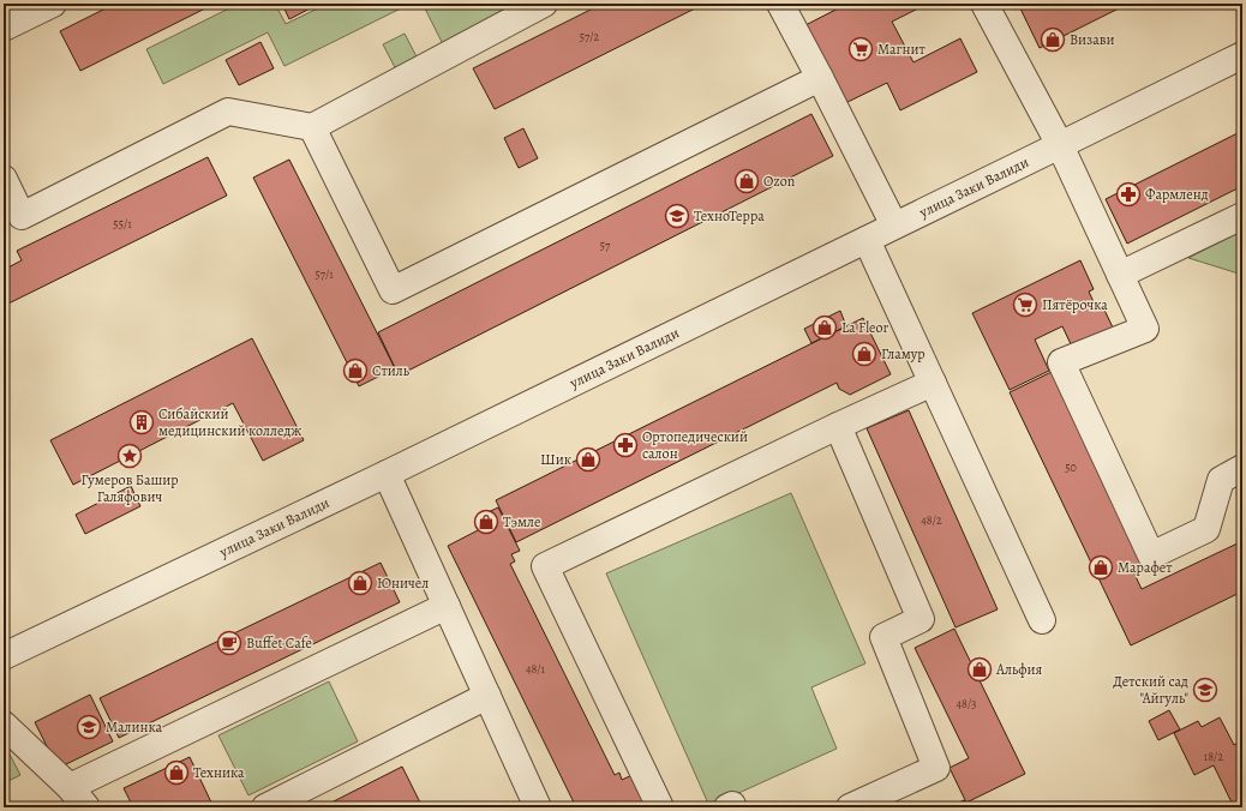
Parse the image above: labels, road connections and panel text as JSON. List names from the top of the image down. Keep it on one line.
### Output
{"streets":{"street":["улица Заки Валиди"]},"places":{"shop":["Визави","Ozon","La Fleor","Гламур","Стиль","Шик","Тэмле","Марафет","Юничел","Альфия","Техника"],"supermarket":["Магнит","Пятёрочка"],"pharmacy":["Фармленд","Ортопедический салон"],"school or university":["ТехноТерра","Детский сад \"Айгуль\"","Малинка"],"building":["Сибайский медицинский колледж"],"place":["Гумеров Башир Галяфович"],"cafe":["Buffet Cafe"]},"house_numbers":["57/2","55/1","57","57/1","50","48/2","48/1","48/3","18/2"]}
